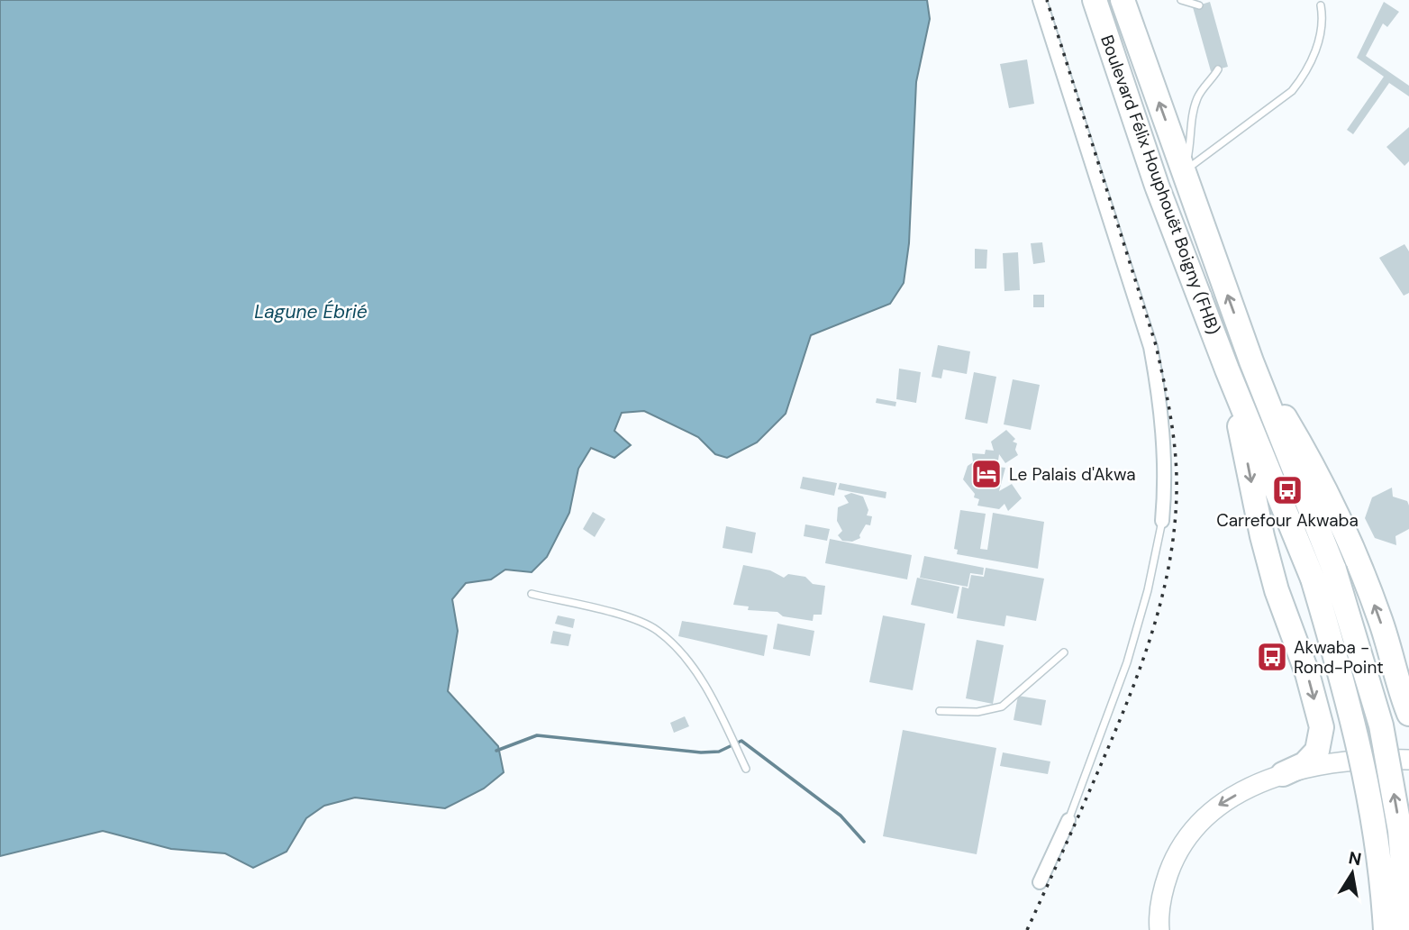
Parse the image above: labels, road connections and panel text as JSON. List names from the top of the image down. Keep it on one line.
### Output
{"streets":{"highway":["Boulevard Félix Houphouët Boigny (FHB)"]},"water":["Lagune Ébrié"],"places":{"hotel":["Le Palais d'Akwa"],"bus stop":["Carrefour Akwaba","Akwaba - Rond-Point"]},"north":"top"}
